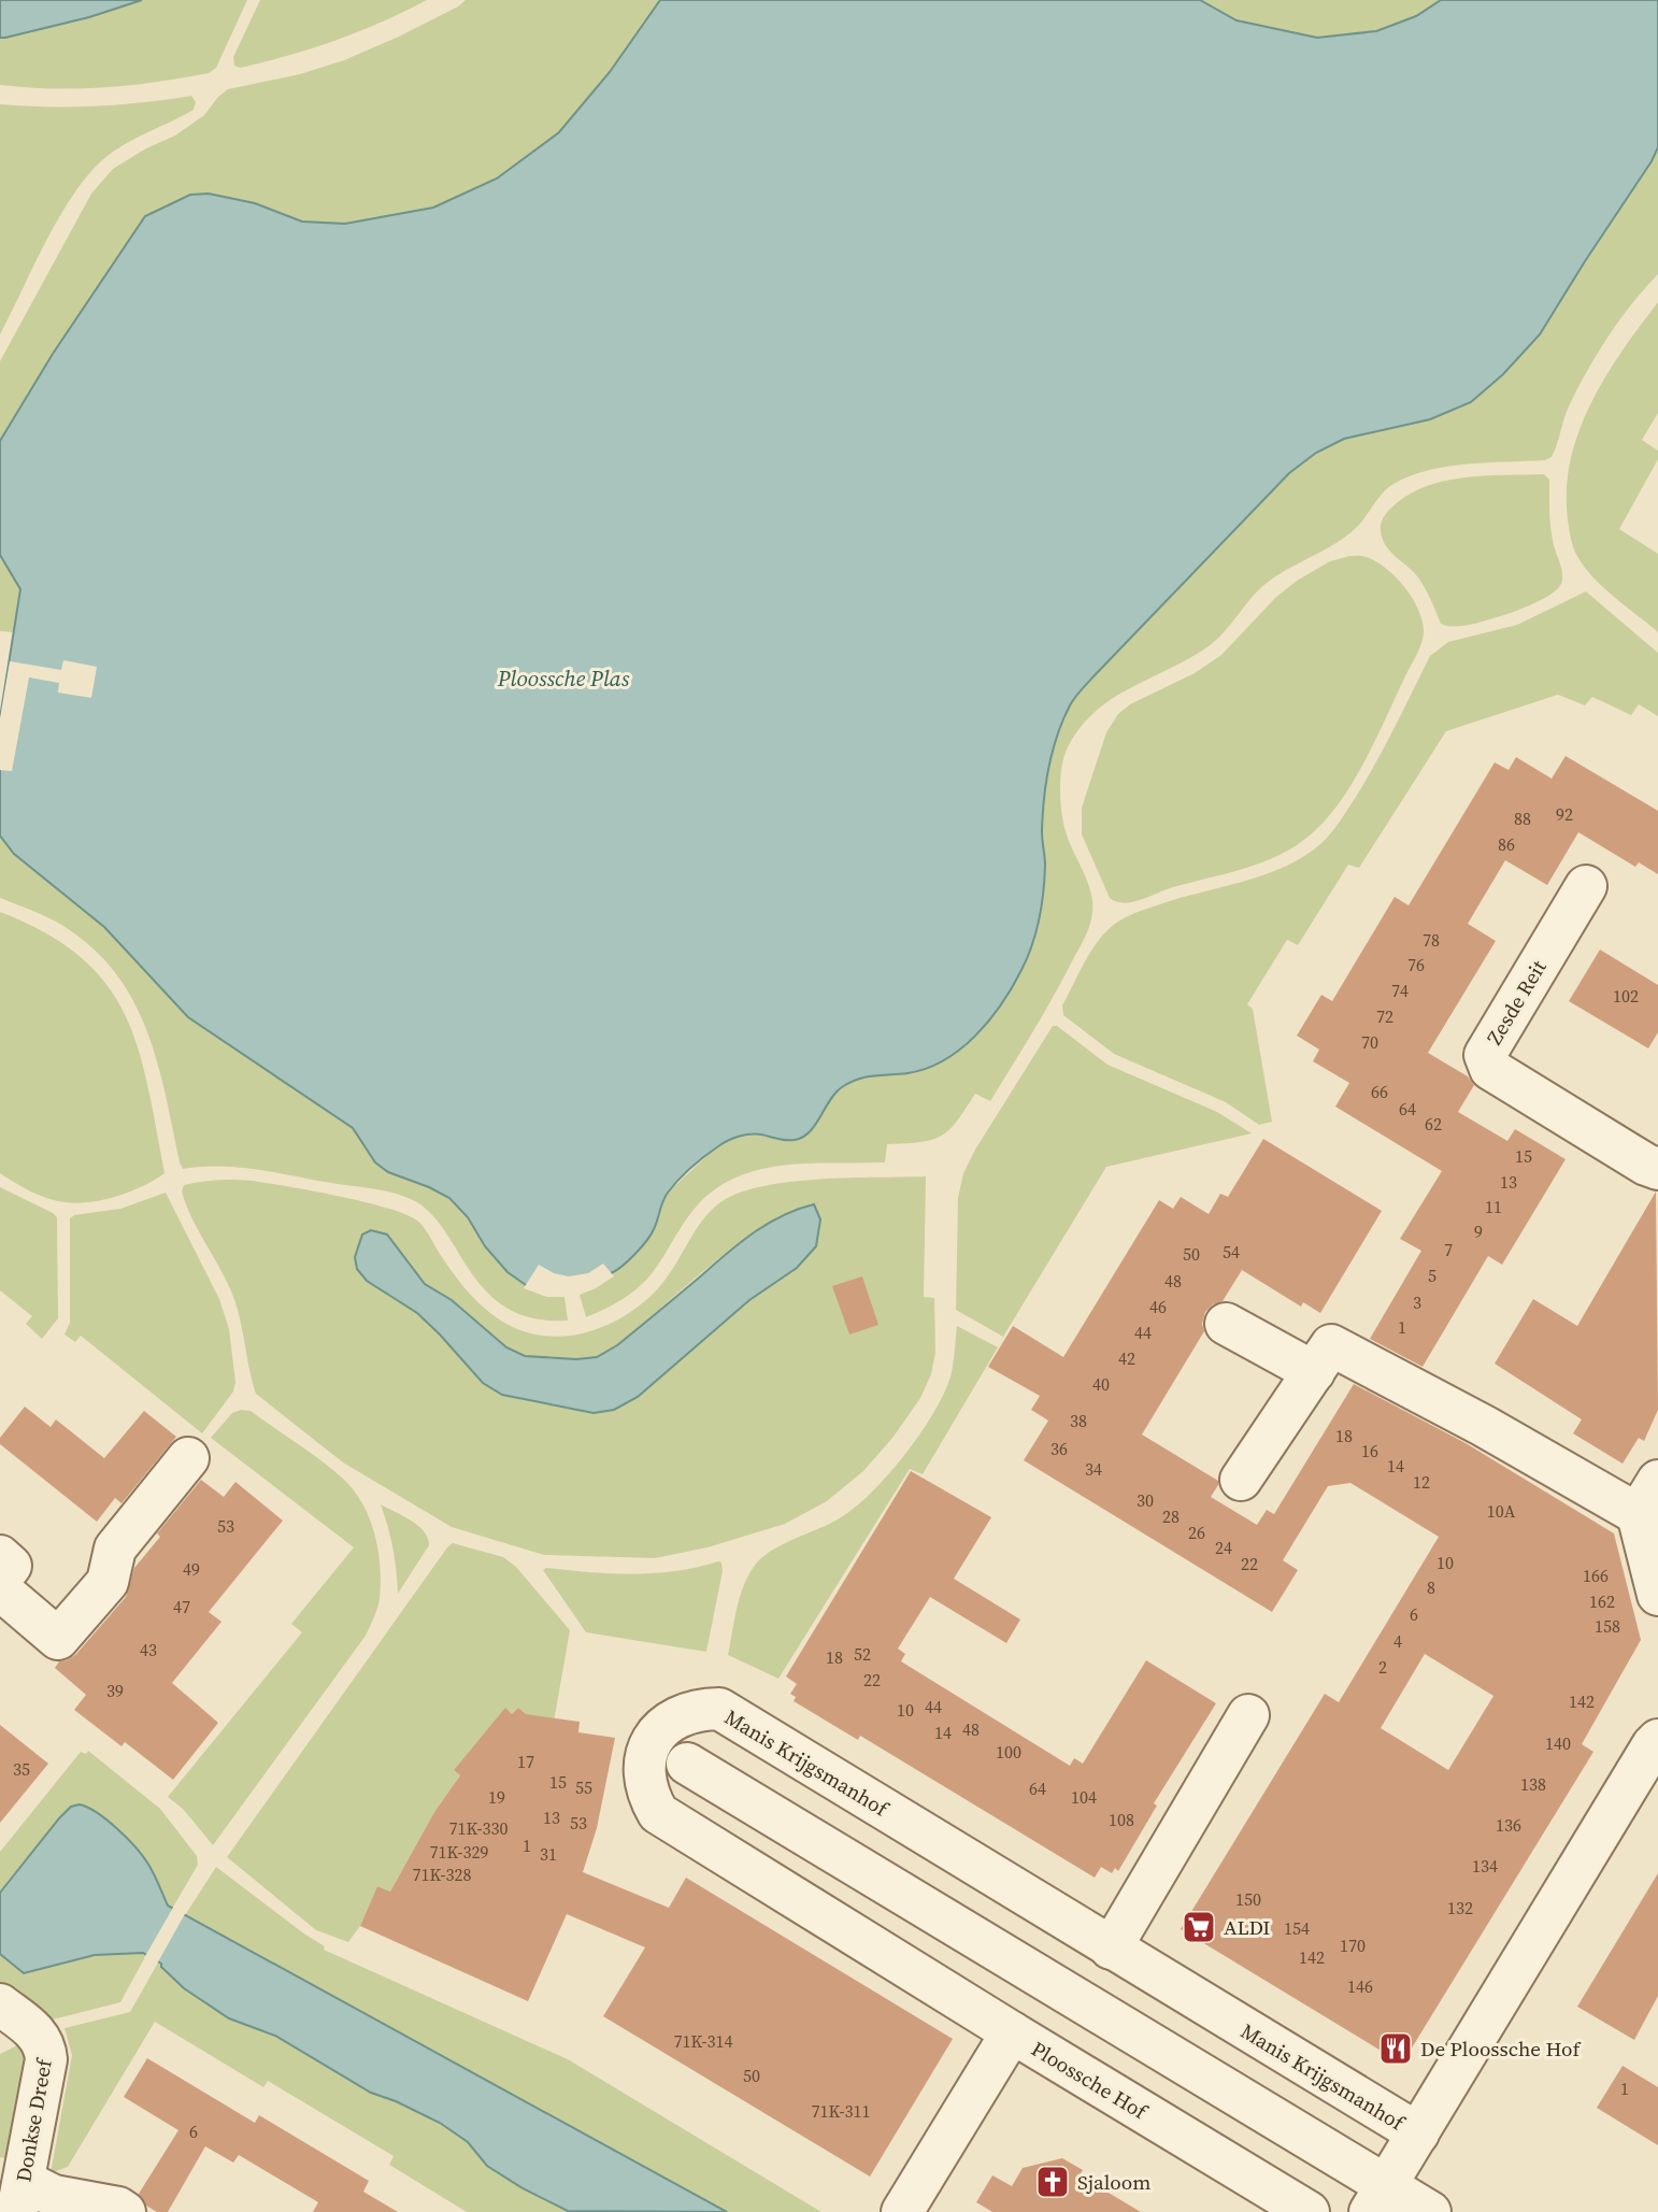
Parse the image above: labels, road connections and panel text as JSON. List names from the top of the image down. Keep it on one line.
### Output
{"streets":{"street":["Zesde Reit","Manis Krijgsmanhof","Ploossche Hof","Donkse Dreef"]},"crossings":[["Manis Krijgsmanhof","Ploossche Hof"]],"water":["Ploossche Plas"],"places":{"supermarket":["ALDI"],"restaurant":["De Ploossche Hof"],"church":["Sjaloom"]},"house_numbers":["92","88","86","78","76","74","102","72","70","66","64","62","15","13","11","9","7","54","50","5","48","3","46","1","44","42","40","38","18","36","16","14","34","12","30","10A","28","53","26","24","10","22","49","166","8","162","47","6","158","4","43","52","18","2","22","39","142","44","10","48","14","140","100","17","35","15","138","55","64","19","104","13","108","53","136","71K-330","1","71K-329","31","134","71K-328","150","132","154","170","142","146","71K-314","50","1","71K-311","6"]}
